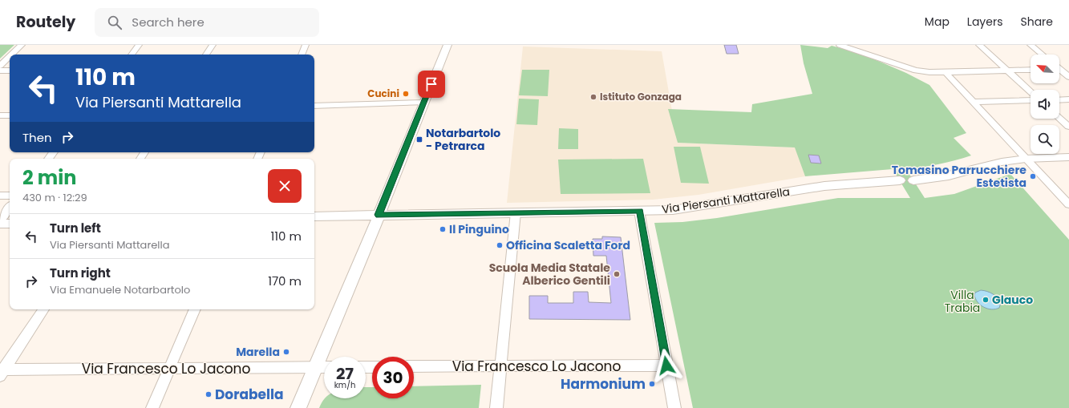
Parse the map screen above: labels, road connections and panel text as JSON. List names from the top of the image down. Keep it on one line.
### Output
{"streets":{"street":["Via Piersanti Mattarella","Via Francesco Lo Jacono"]},"parks":["Villa Trabia"],"places":{"other":["Cucini","Istituto Gonzaga","Tomasino Parrucchiere Estetista","Il Pinguino","Officina Scaletta Ford","Scuola Media Statale Alberico Gentili","Glauco","Marella","Harmonium","Dorabella"],"transit":["Notarbartolo - Petrarca"]},"north":"top left","page":{"header":"Routely","search":"Search here","nav":["Map","Layers","Share"],"turn":["110 m","Via Piersanti Mattarella"],"then":"Then","heading":["2 min","430 m · 12:29"],"list":[{"name":"Turn left","note":"Via Piersanti Mattarella","value":"110 m"},{"name":"Turn right","note":"Via Emanuele Notarbartolo","value":"170 m"}],"speed":"27 km/h","limit":"30"}}
